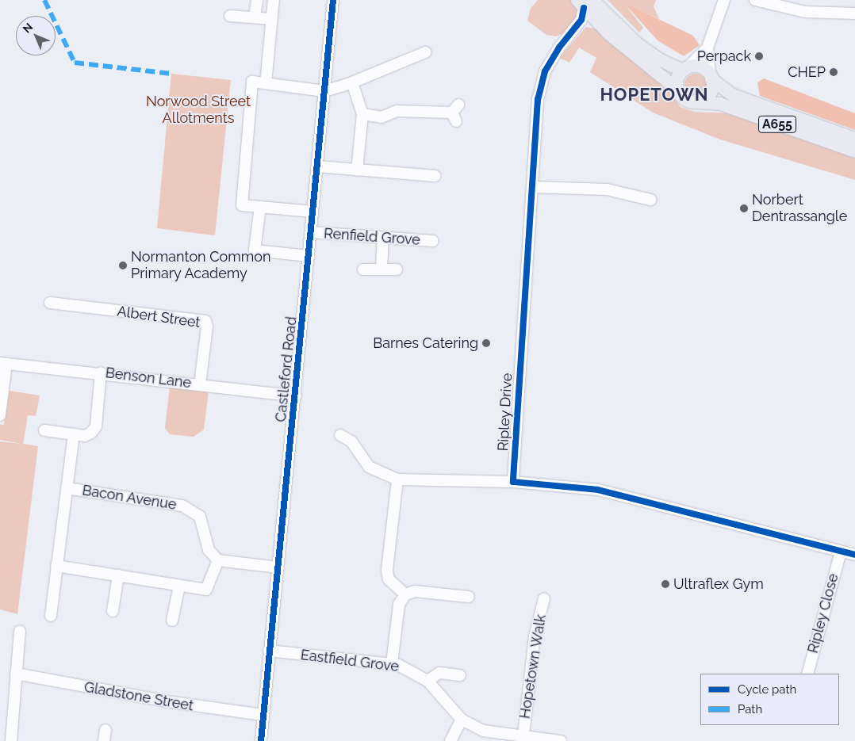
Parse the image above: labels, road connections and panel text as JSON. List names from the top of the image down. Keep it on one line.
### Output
{"streets":{"main road":["A655"],"street":["Renfield Grove","Albert Street","Castleford Road","Benson Lane","Ripley Drive","Bacon Avenue","Ripley Close","Eastfield Grove","Hopetown Walk","Gladstone Street"]},"crossings":[["A655","Ripley Drive"],["Renfield Grove","Castleford Road"],["Albert Street","Benson Lane"],["Castleford Road","Benson Lane"],["Castleford Road","Eastfield Grove"],["Castleford Road","Gladstone Street"],["Eastfield Grove","Hopetown Walk"]],"districts":["HOPETOWN"],"parks":["Norwood Street Allotments"],"places":["Perpack","CHEP","Norbert Dentrassangle","Normanton Common Primary Academy","Barnes Catering","Ultraflex Gym"],"legend":["Cycle path","Path"],"north":"top left"}
